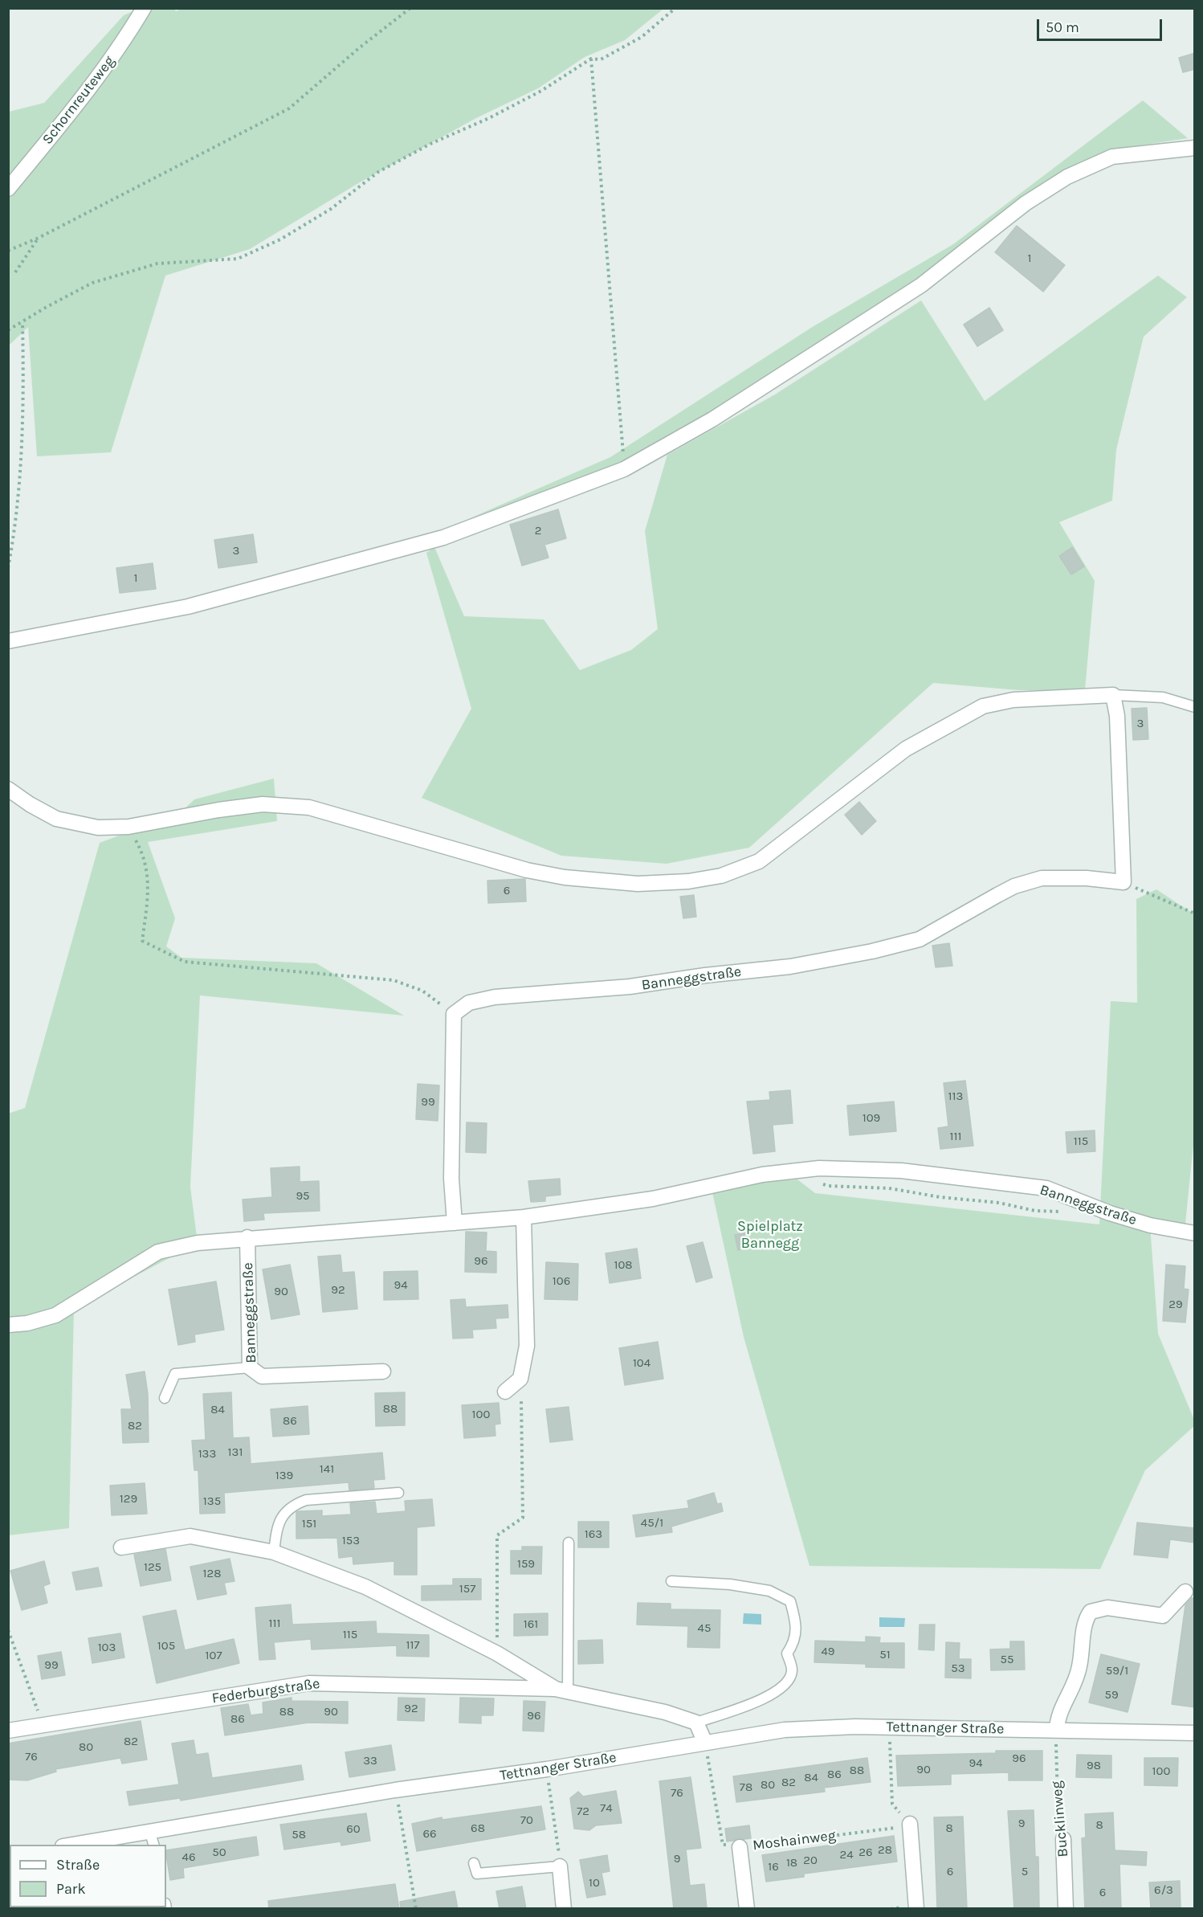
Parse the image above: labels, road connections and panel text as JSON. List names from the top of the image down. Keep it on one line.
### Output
{"streets":{"street":["Schornreuteweg","Banneggstraße","Federburgstraße","Tettnanger Straße","Bucklinweg","Moshainweg"]},"crossings":[["Tettnanger Straße","Bucklinweg"]],"parks":["Spielplatz Bannegg"],"house_numbers":["1","2","3","1","3","6","113","99","109","111","115","95","96","108","106","94","92","90","29","104","88","84","100","86","82","131","133","141","139","129","135","45/1","151","163","153","159","125","128","157","111","161","45","115","117","105","103","49","51","107","55","99","53","59/1","59","92","88","90","96","86","82","80","76","96","33","94","98","90","88","100","86","84","82","80","78","76","74","72","70","9","8","68","8","60","66","58","28","50","26","24","46","9","20","18","16","6","5","10","6/3","6"],"legend":["Straße","Park"],"scale_bar":"50 m"}
